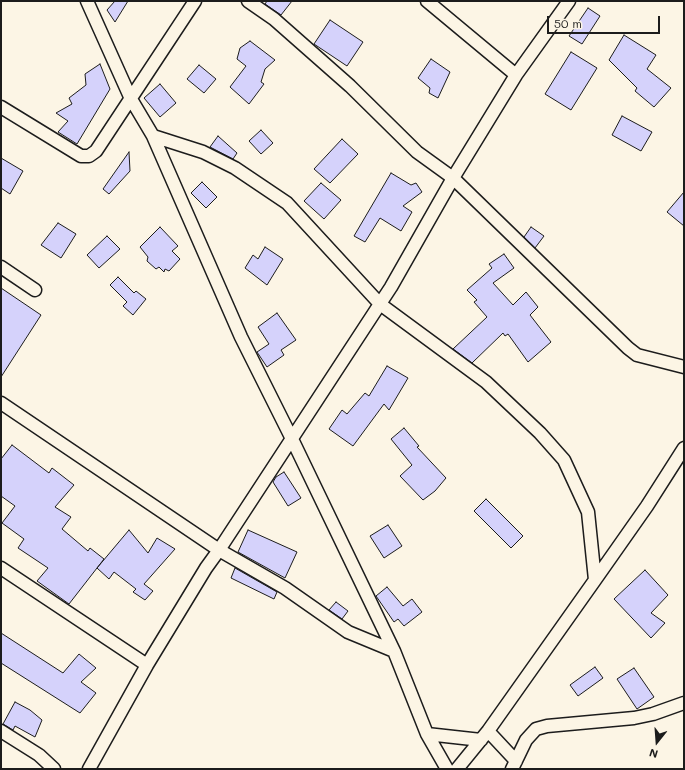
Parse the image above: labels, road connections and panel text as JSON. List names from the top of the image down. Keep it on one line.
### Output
{"scale_bar":"50 m","north":"bottom"}
